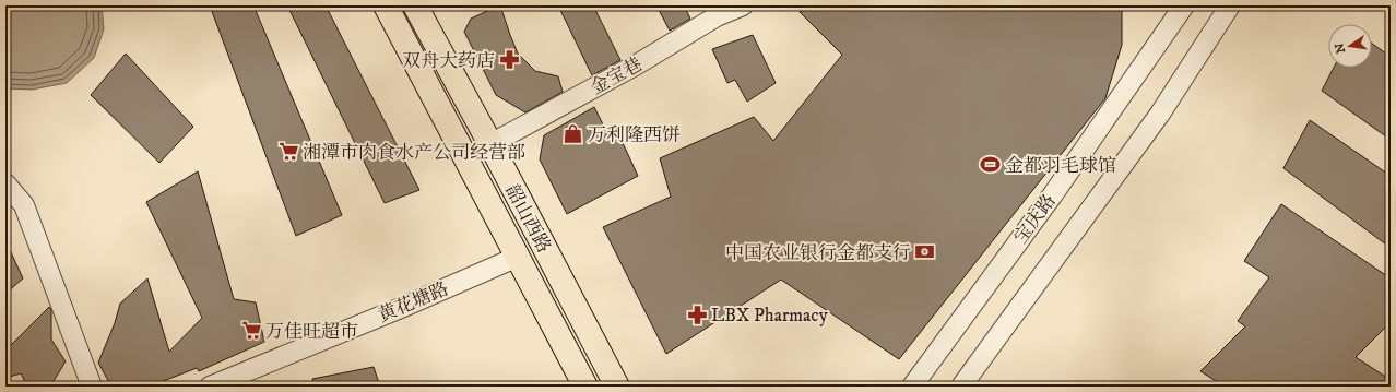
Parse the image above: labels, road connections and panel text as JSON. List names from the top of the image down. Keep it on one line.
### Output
{"streets":{"main road":["韶山西路"],"street":["金宝巷","宝庆路","黄花塘路"]},"crossings":[["金宝巷","韶山西路"],["韶山西路","黄花塘路"]],"places":{"pharmacy":["双舟大药店","LBX Pharmacy"],"shop":["万利隆西饼"],"supermarket":["湘潭市肉食水产公司经营部","万佳旺超市"],"sports":["金都羽毛球馆"],"bank":["中国农业银行金都支行"]},"north":"left"}
